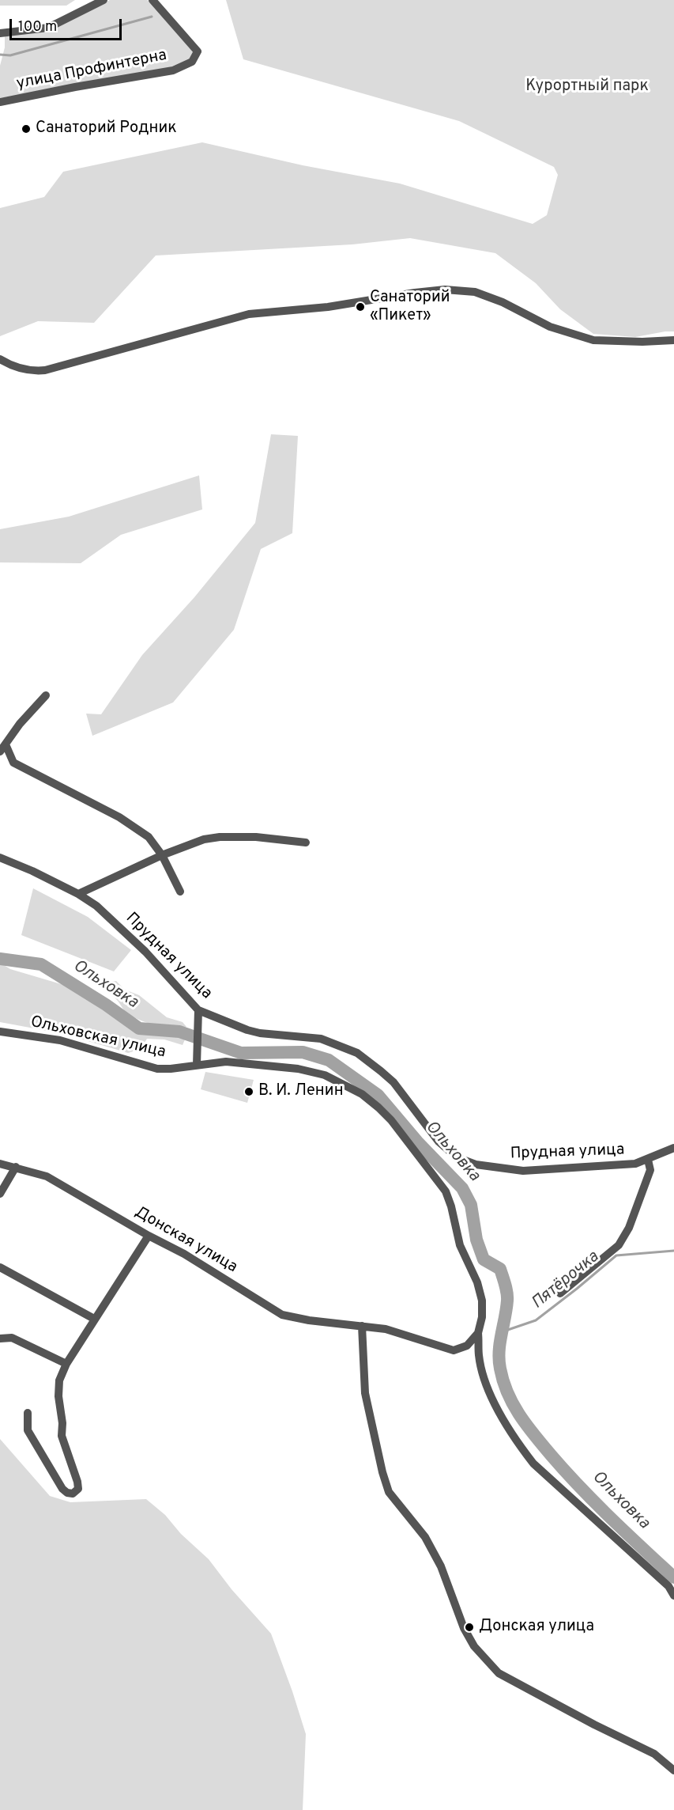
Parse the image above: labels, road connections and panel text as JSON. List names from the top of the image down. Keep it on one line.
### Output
{"streets":{"street":["улица Профинтерна","Прудная улица","Ольховская улица","Донская улица"]},"crossings":[["Ольховская улица","Донская улица"]],"water":["Ольховка","Пятёрочка"],"parks":["Курортный парк"],"places":["Санаторий Родник","Санаторий «Пикет»","В. И. Ленин","Донская улица"],"scale_bar":"100 m"}
